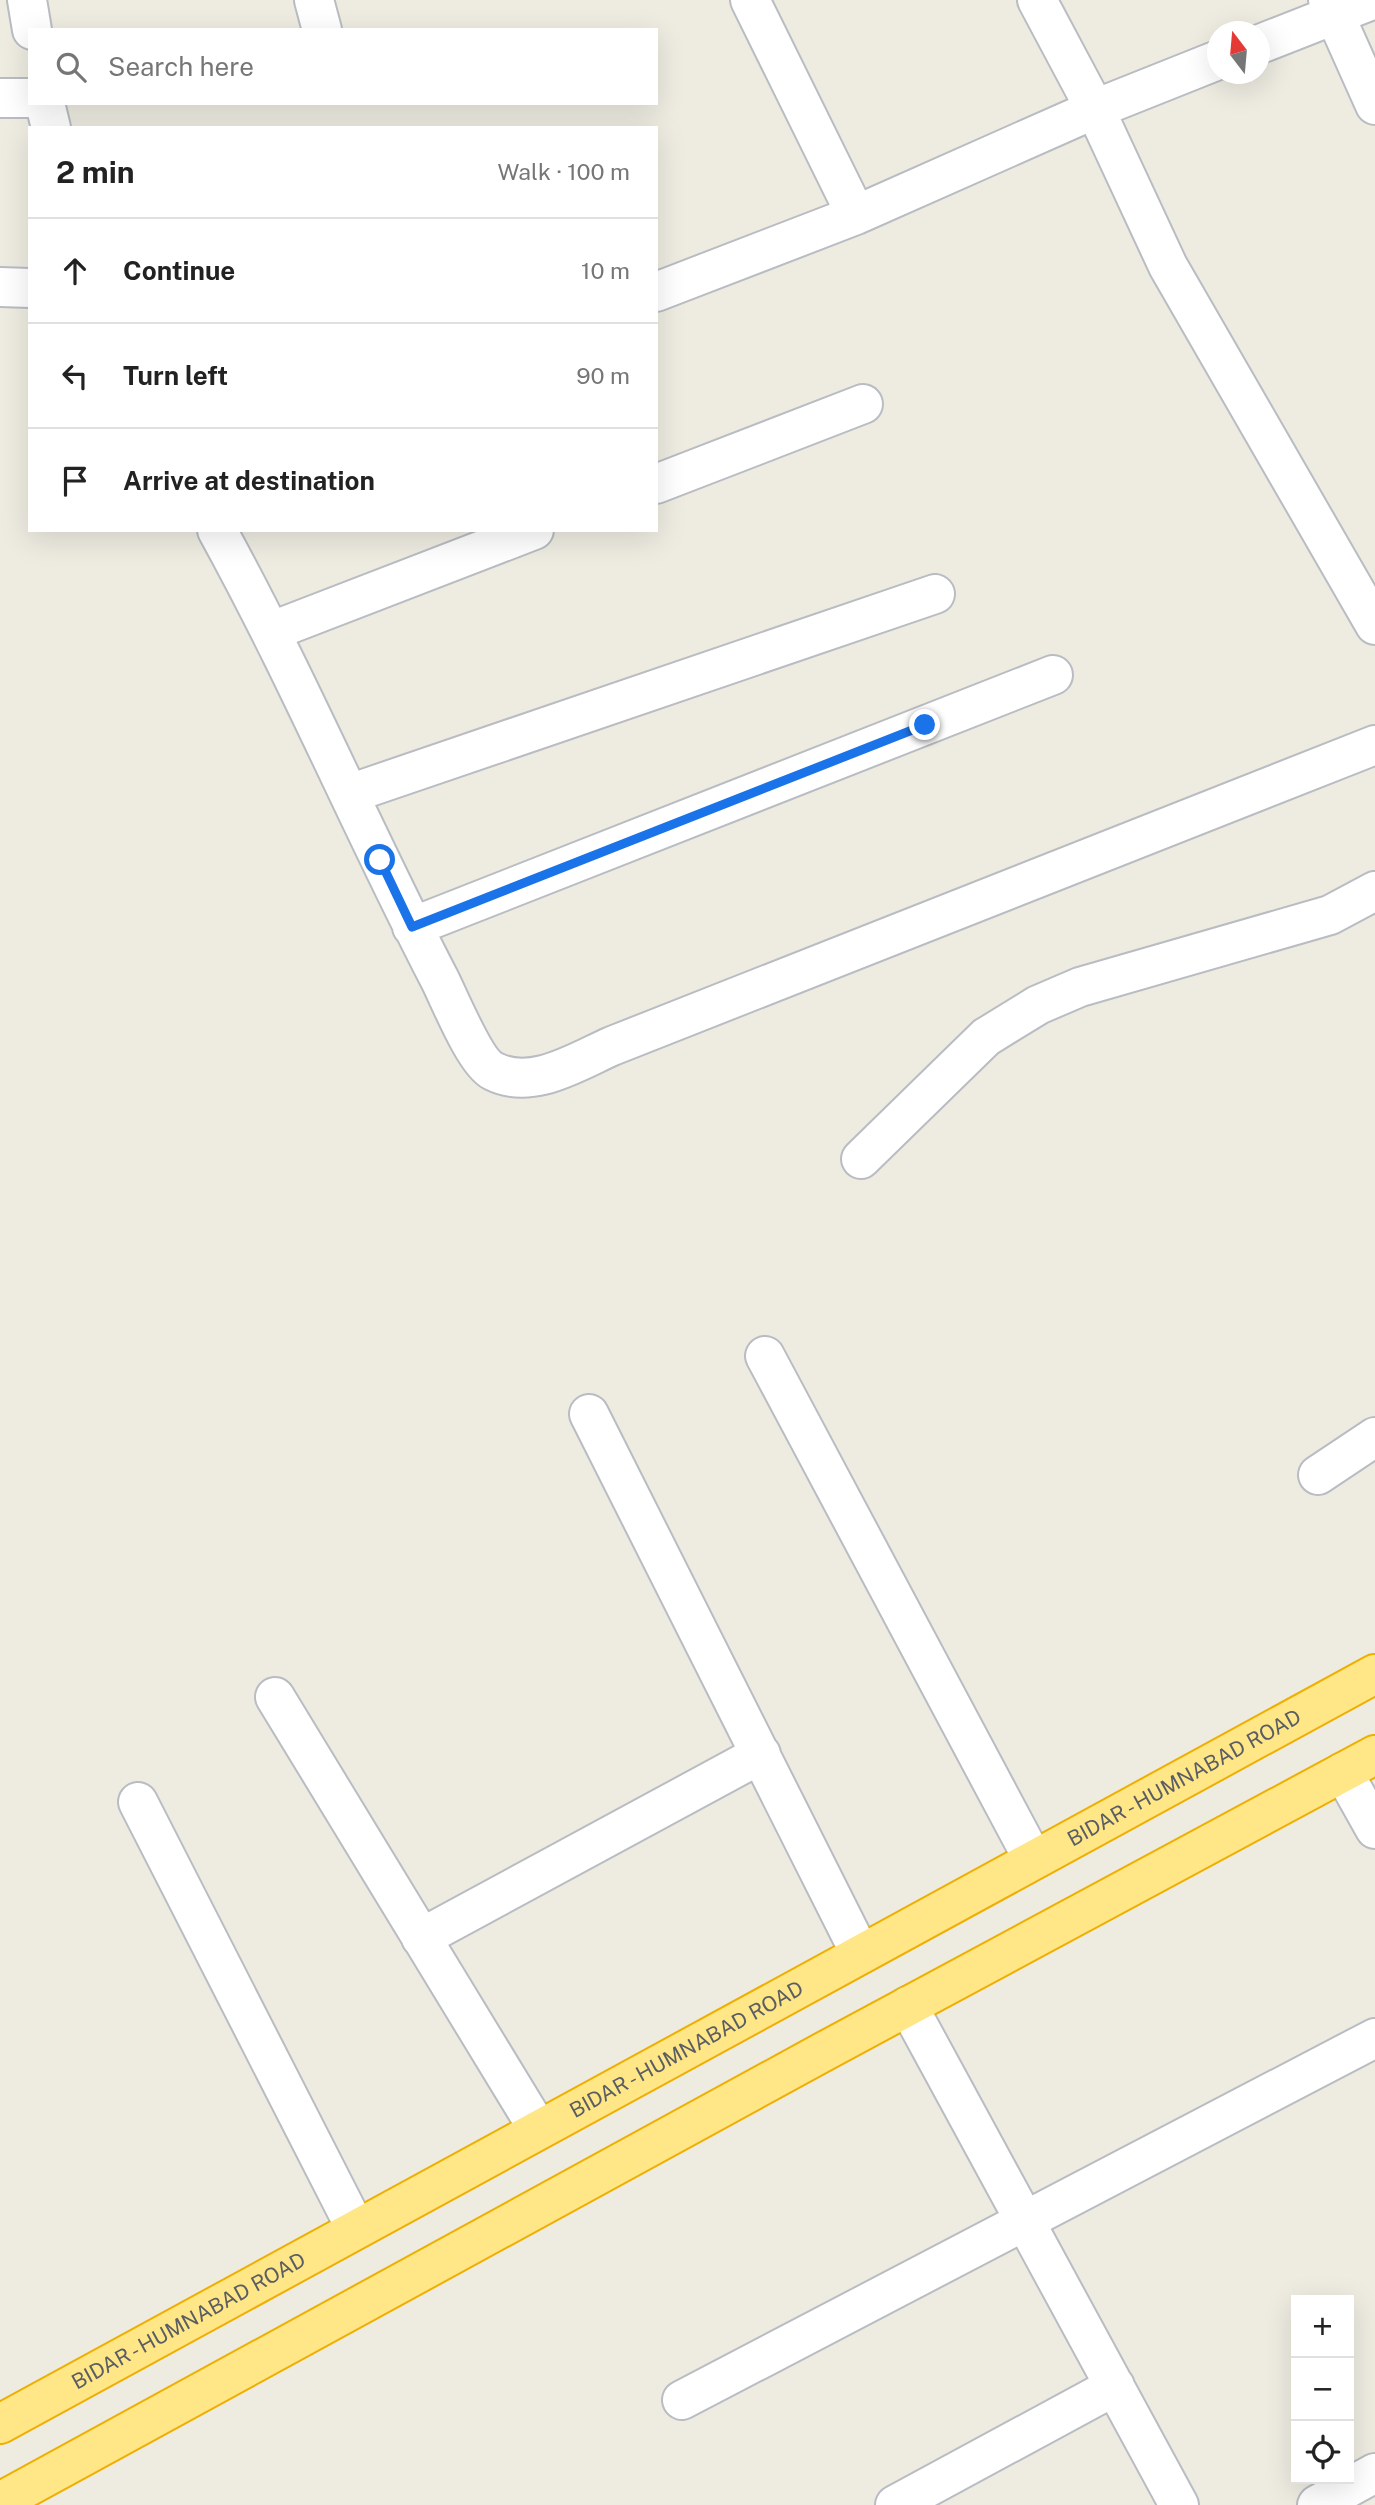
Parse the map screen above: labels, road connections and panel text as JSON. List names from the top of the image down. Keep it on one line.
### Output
{"streets":{"highway":["BIDAR - HUMNABAD ROAD"]},"north":"top","page":{"search":"Search here","heading":["2 min","Walk · 100 m"],"list":[["Continue","10 m"],["Turn left","90 m"],"Arrive at destination"],"map_buttons":["+","−"]}}
